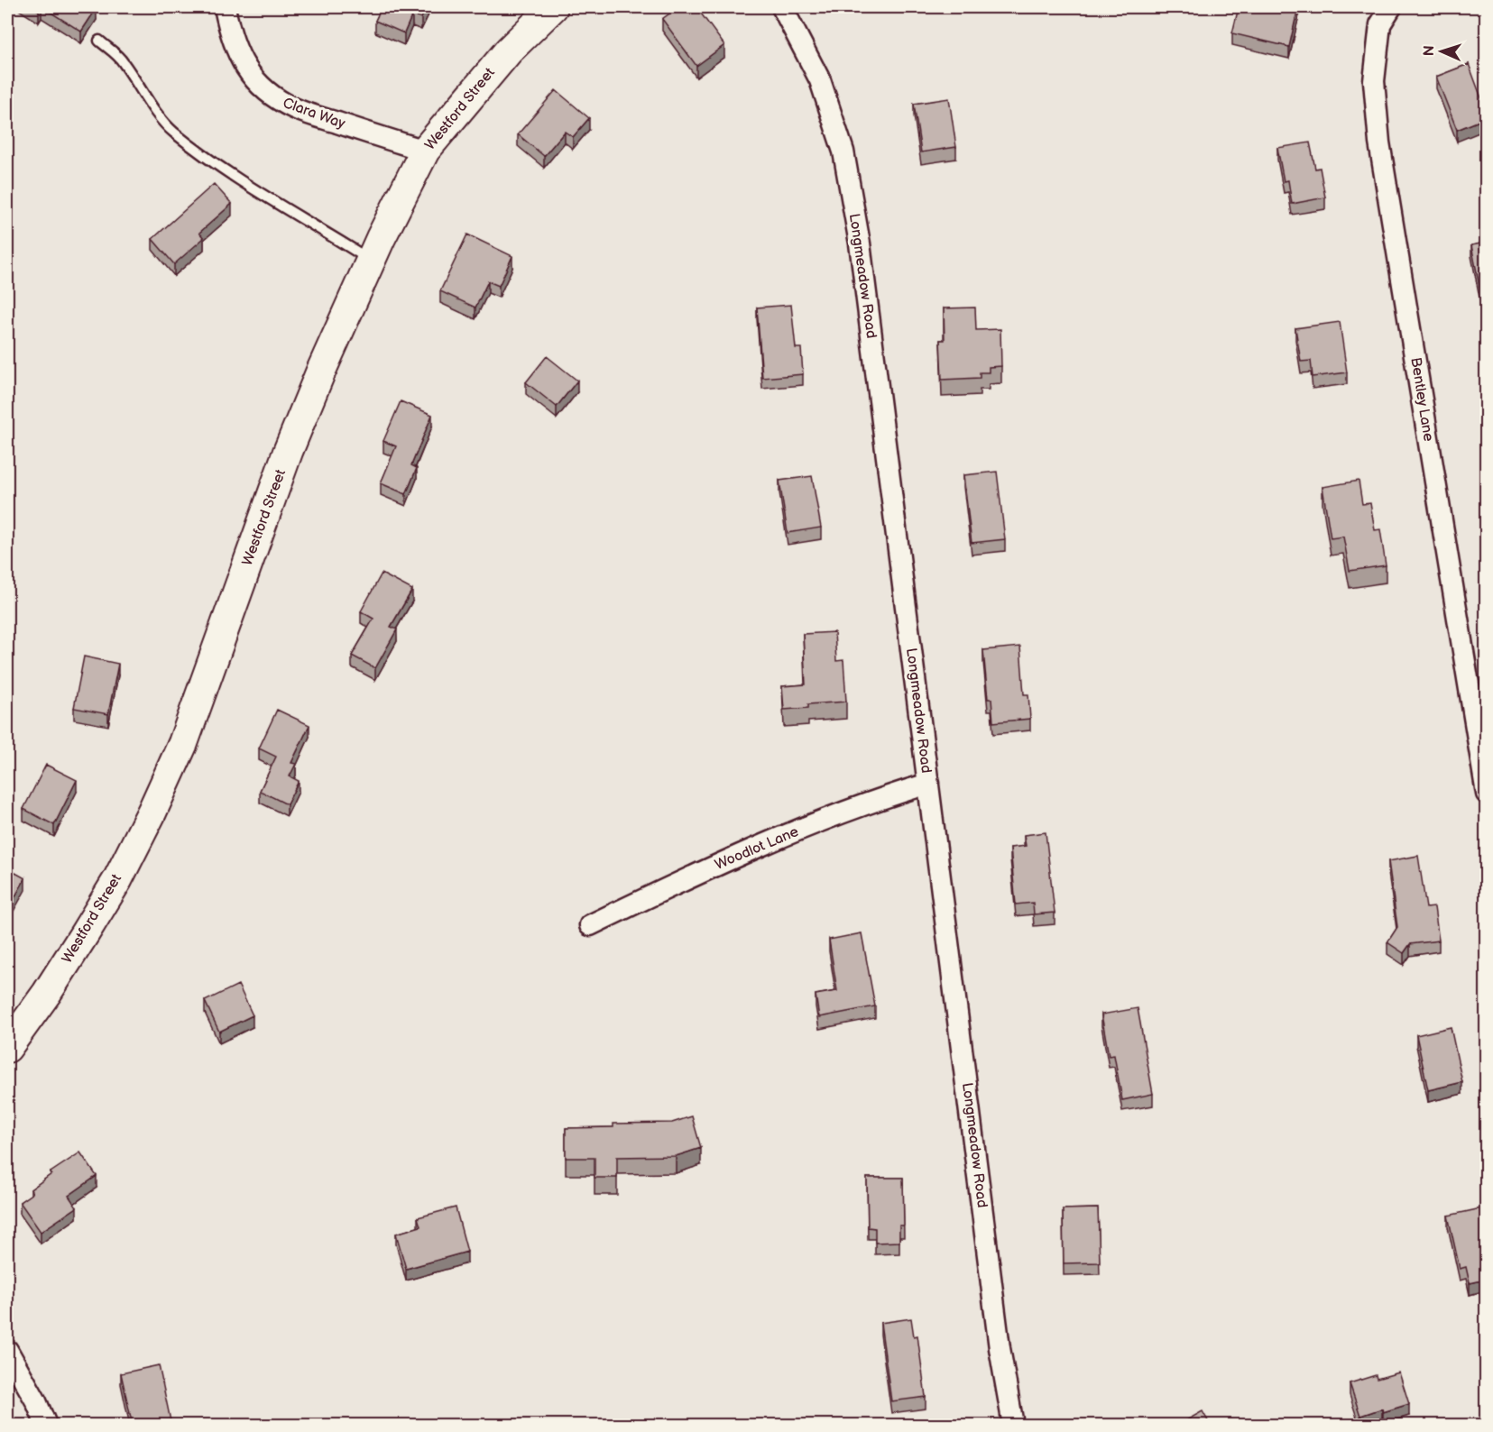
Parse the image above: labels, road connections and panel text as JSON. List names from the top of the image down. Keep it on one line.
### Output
{"streets":{"main road":["Westford Street"],"street":["Clara Way","Longmeadow Road","Bentley Lane","Woodlot Lane"]},"crossings":[["Westford Street","Clara Way"],["Longmeadow Road","Woodlot Lane"]],"north":"left"}
